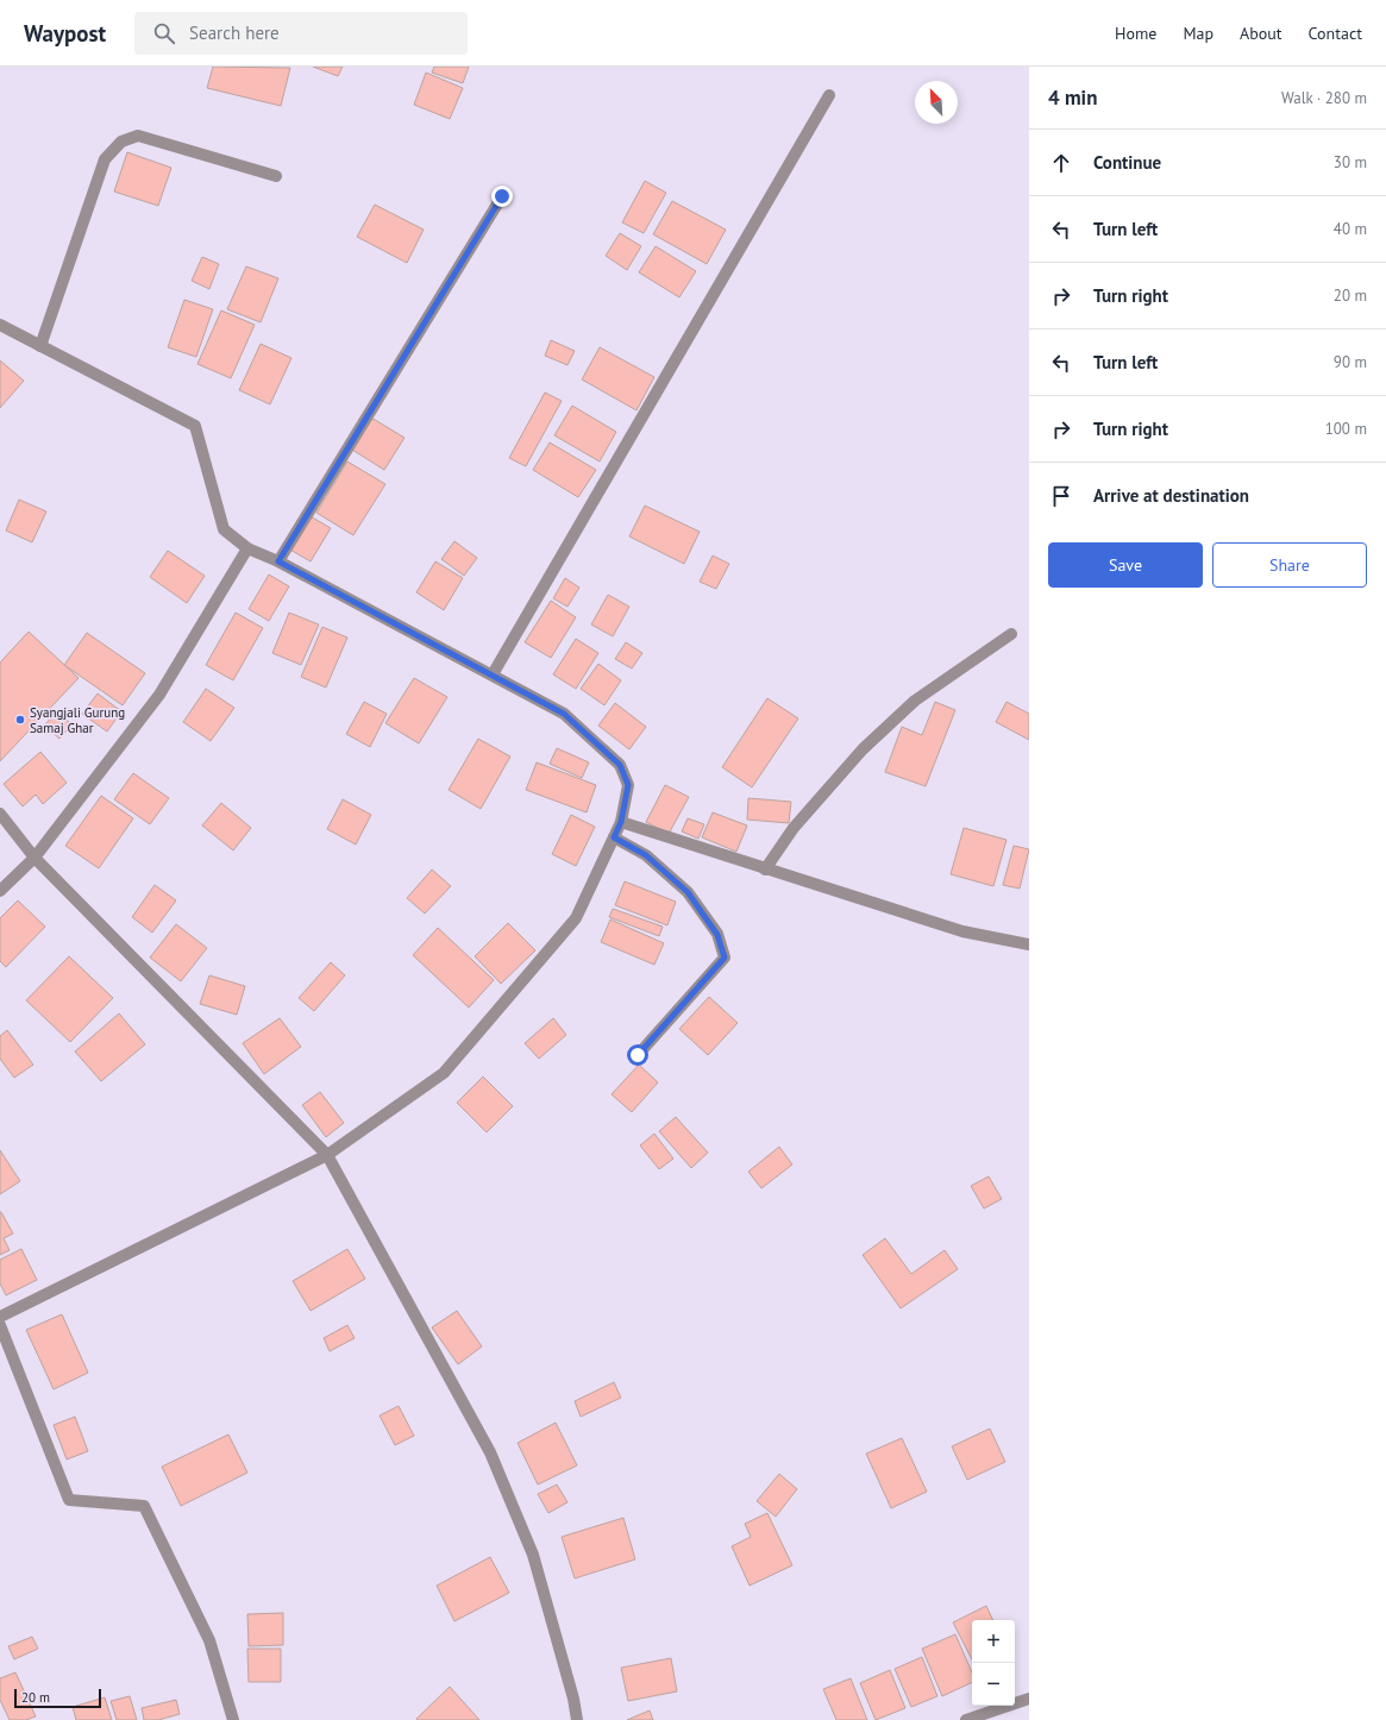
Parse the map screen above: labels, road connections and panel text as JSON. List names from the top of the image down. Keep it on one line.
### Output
{"places":["Syangjali Gurung Samaj Ghar"],"scale_bar":"20 m","north":"top left","page":{"header":"Waypost","search":"Search here","nav":["Home","Map","About","Contact"],"heading":["4 min","Walk · 280 m"],"list":[["Continue","30 m"],["Turn left","40 m"],["Turn right","20 m"],["Turn left","90 m"],["Turn right","100 m"],"Arrive at destination"],"buttons":["Save","Share"],"map_buttons":["+","−"],"scale":"20 m"}}
